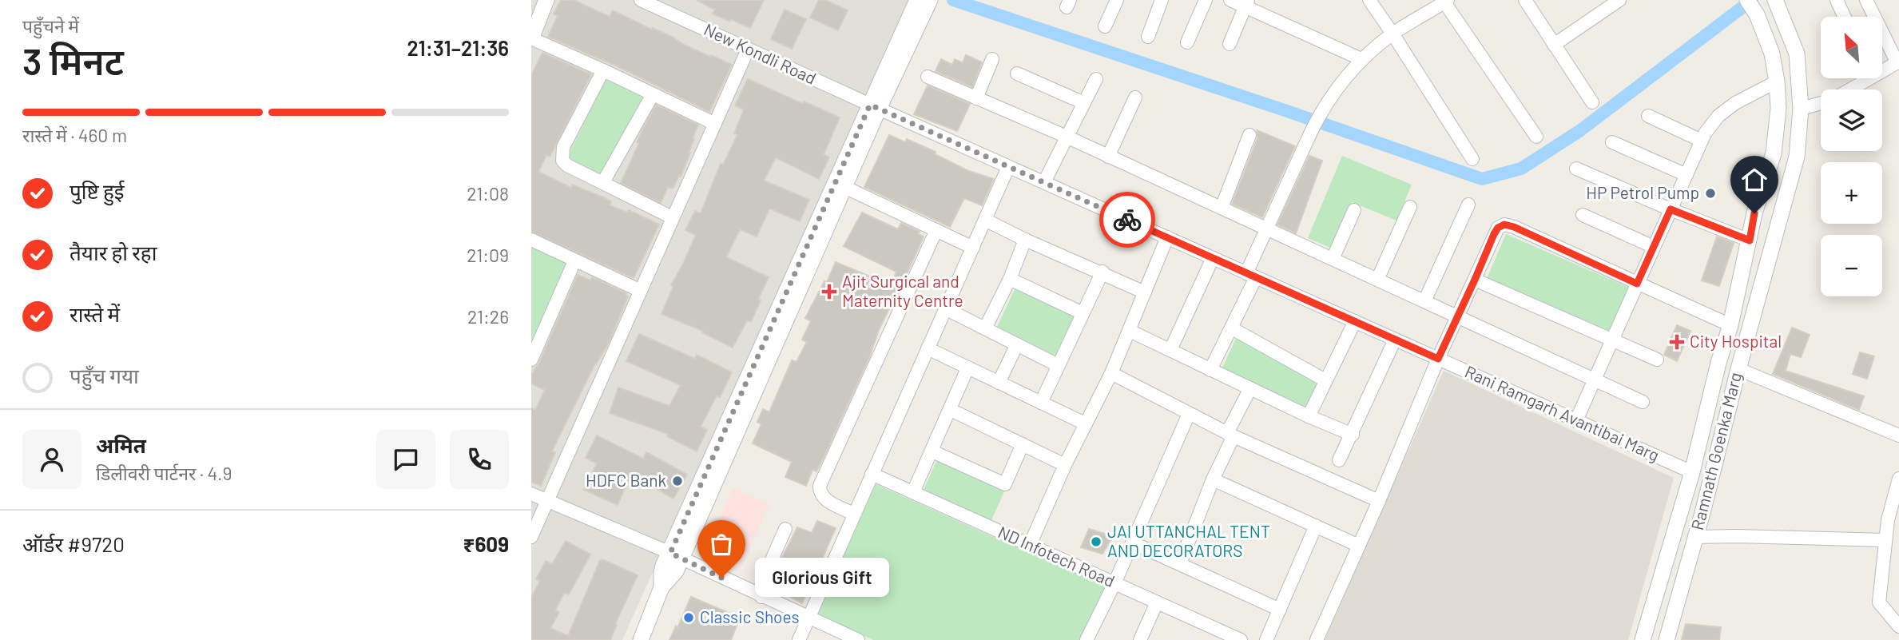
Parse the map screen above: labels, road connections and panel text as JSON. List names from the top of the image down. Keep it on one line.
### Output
{"streets":{"street":["New Kondli Road","Rani Ramgarh Avantibai Marg","Ramnath Goenka Marg","ND Infotech Road"]},"crossings":[["New Kondli Road","Rani Ramgarh Avantibai Marg"],["Rani Ramgarh Avantibai Marg","Ramnath Goenka Marg"]],"places":{"other":["HP Petrol Pump","HDFC Bank","JAI UTTANCHAL TENT AND DECORATORS","Glorious Gift","Classic Shoes"],"health":["Ajit Surgical and Maternity Centre","City Hospital"]},"north":"top left","page":{"heading":["3 मिनट","पहुँचने में","21:31–21:36"],"panel":["अमित","डिलीवरी पार्टनर · 4.9","ऑर्डर #9720","₹609"],"map_buttons":["+","−"],"bar":"रास्ते में · 460 m","list":[["पुष्टि हुई","21:08"],["तैयार हो रहा","21:09"],["रास्ते में","21:26"],"पहुँच गया"],"bubble":"Glorious Gift"}}
